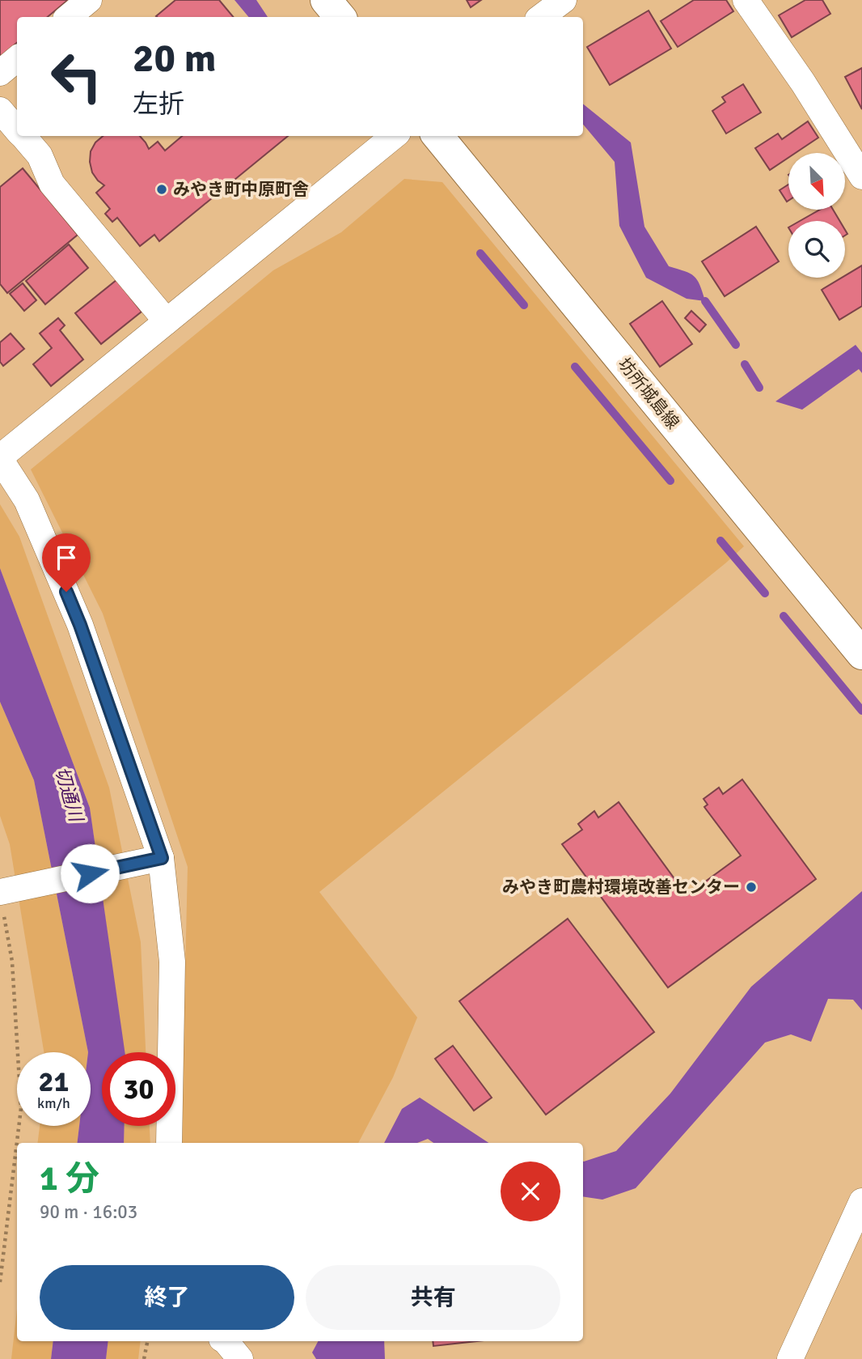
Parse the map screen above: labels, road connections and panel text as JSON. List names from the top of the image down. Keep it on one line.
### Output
{"streets":{"main road":["坊所城島線"]},"water":["切通川"],"places":["みやき町中原町舎","みやき町農村環境改善センター"],"north":"bottom right","page":{"turn":["20 m","左折"],"speed":"21 km/h","limit":"30","heading":["1 分","90 m · 16:03"],"buttons":["終了","共有"]}}
